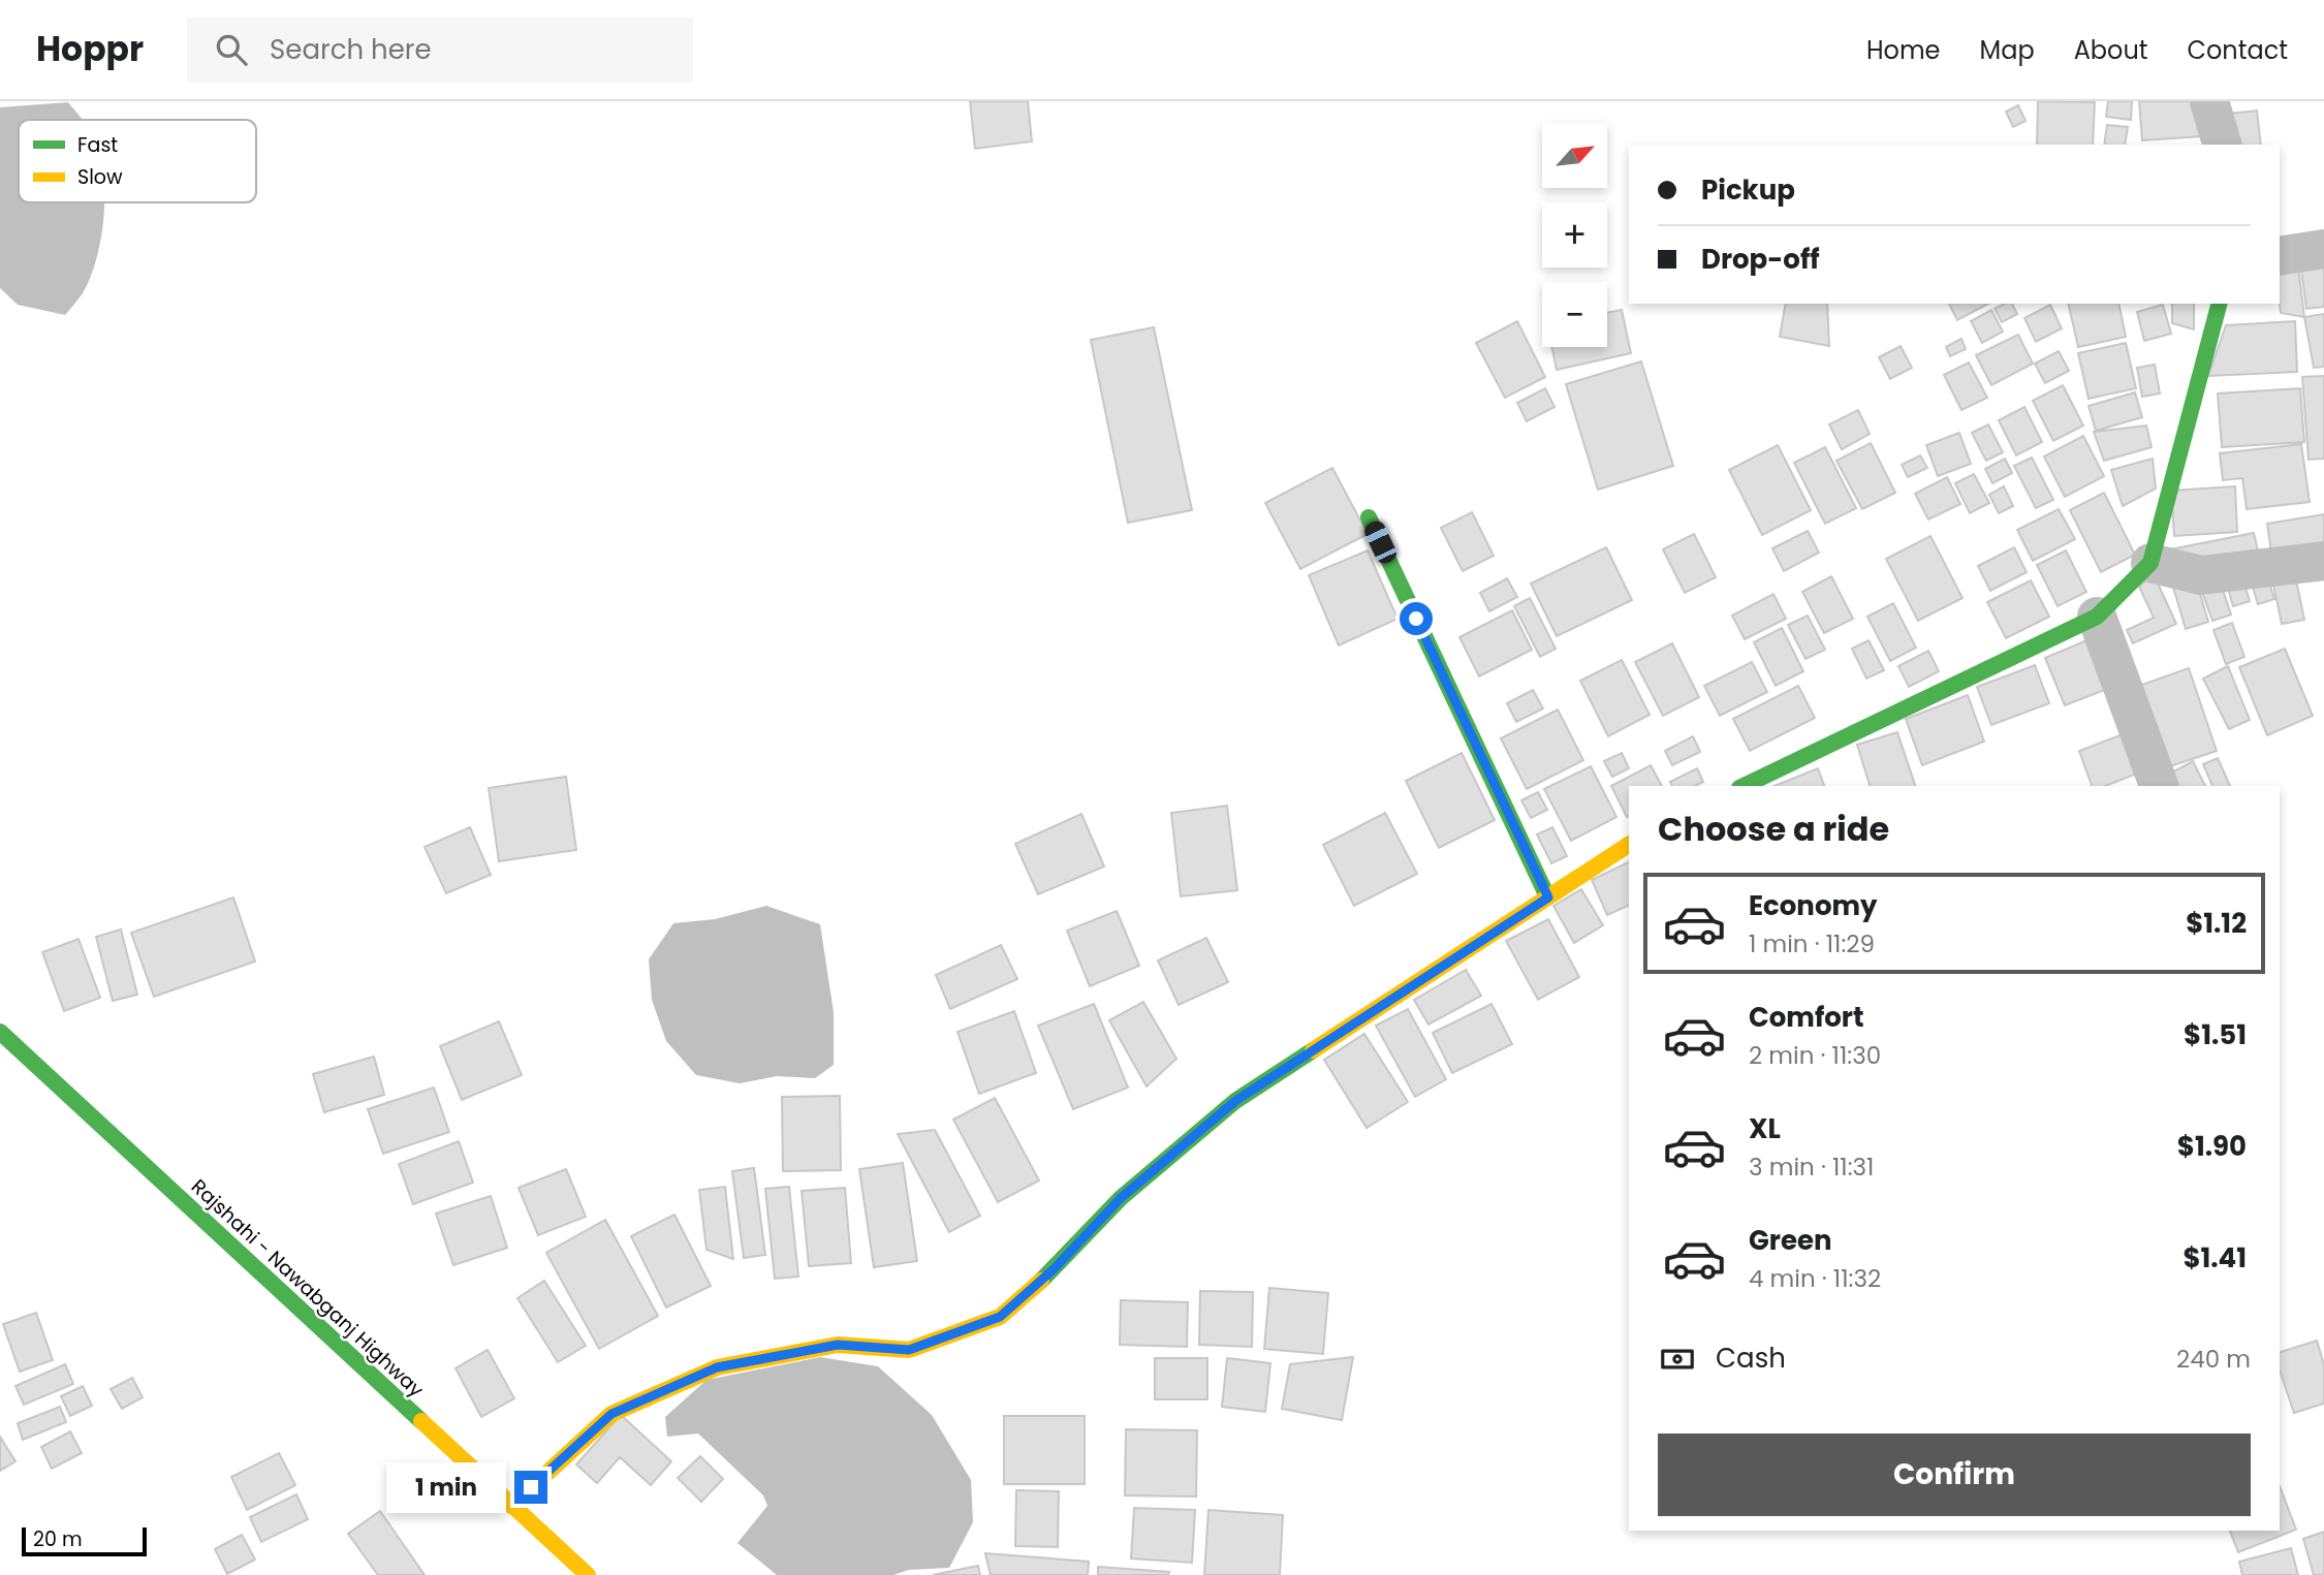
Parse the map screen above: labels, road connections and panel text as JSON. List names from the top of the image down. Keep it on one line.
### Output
{"streets":{"main road":["Rajshahi - Nawabganj Highway"]},"legend":["Fast","Slow"],"scale_bar":"20 m","north":"top right","page":{"header":"Hoppr","search":"Search here","nav":["Home","Map","About","Contact"],"map_buttons":["+","−"],"banner":["Pickup","Drop-off"],"heading":"Choose a ride","list":[{"name":"Economy","note":"1 min · 11:29","value":"$1.12"},{"name":"Comfort","note":"2 min · 11:30","value":"$1.51"},{"name":"XL","note":"3 min · 11:31","value":"$1.90"},{"name":"Green","note":"4 min · 11:32","value":"$1.41"}],"pay":["Cash","240 m"],"buttons":"Confirm","bubble":"1 min","scale":"20 m"}}
